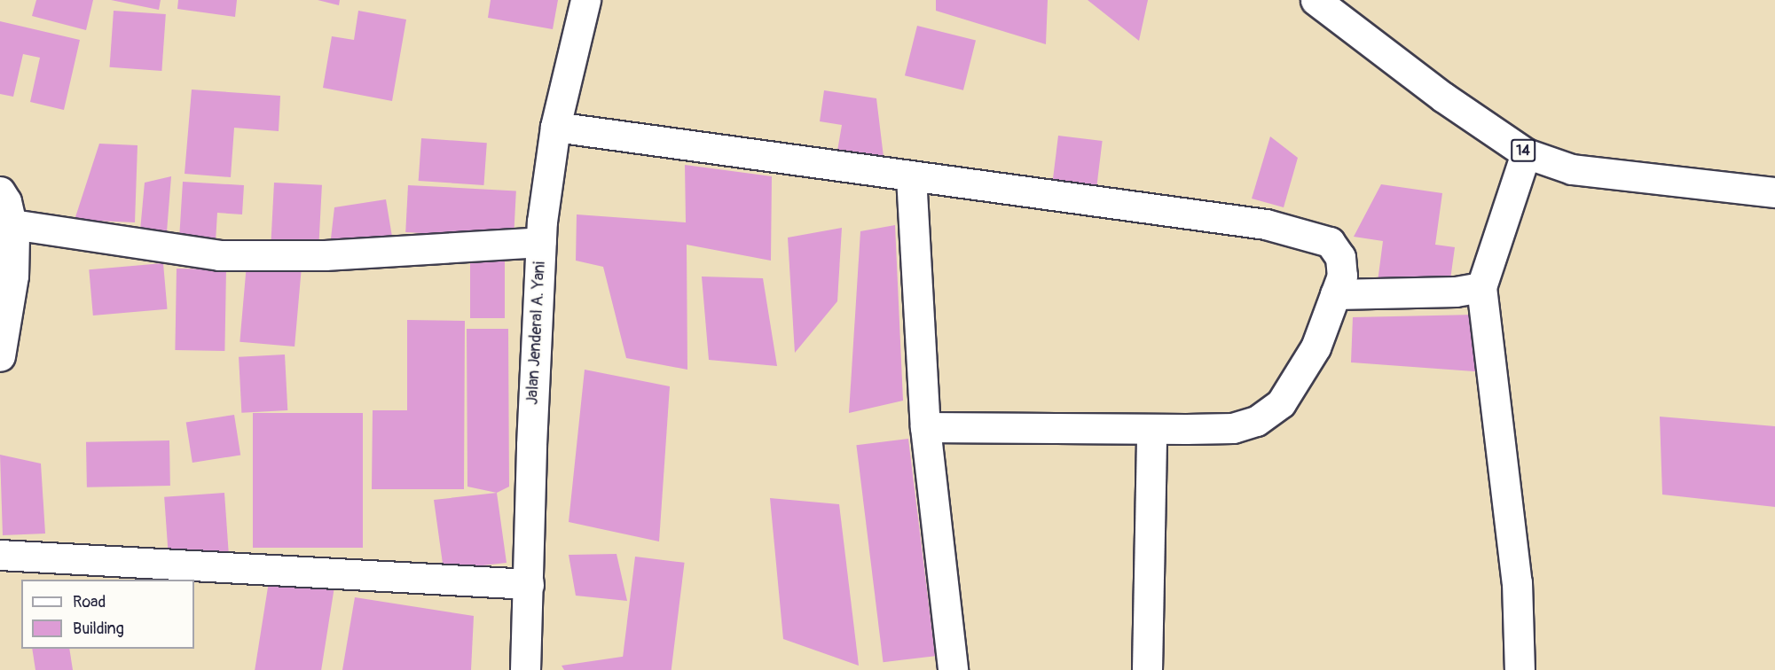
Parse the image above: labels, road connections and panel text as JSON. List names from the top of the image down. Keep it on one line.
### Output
{"streets":{"main road":["14","Jalan Jenderal A. Yani"]},"legend":["Road","Building"]}
